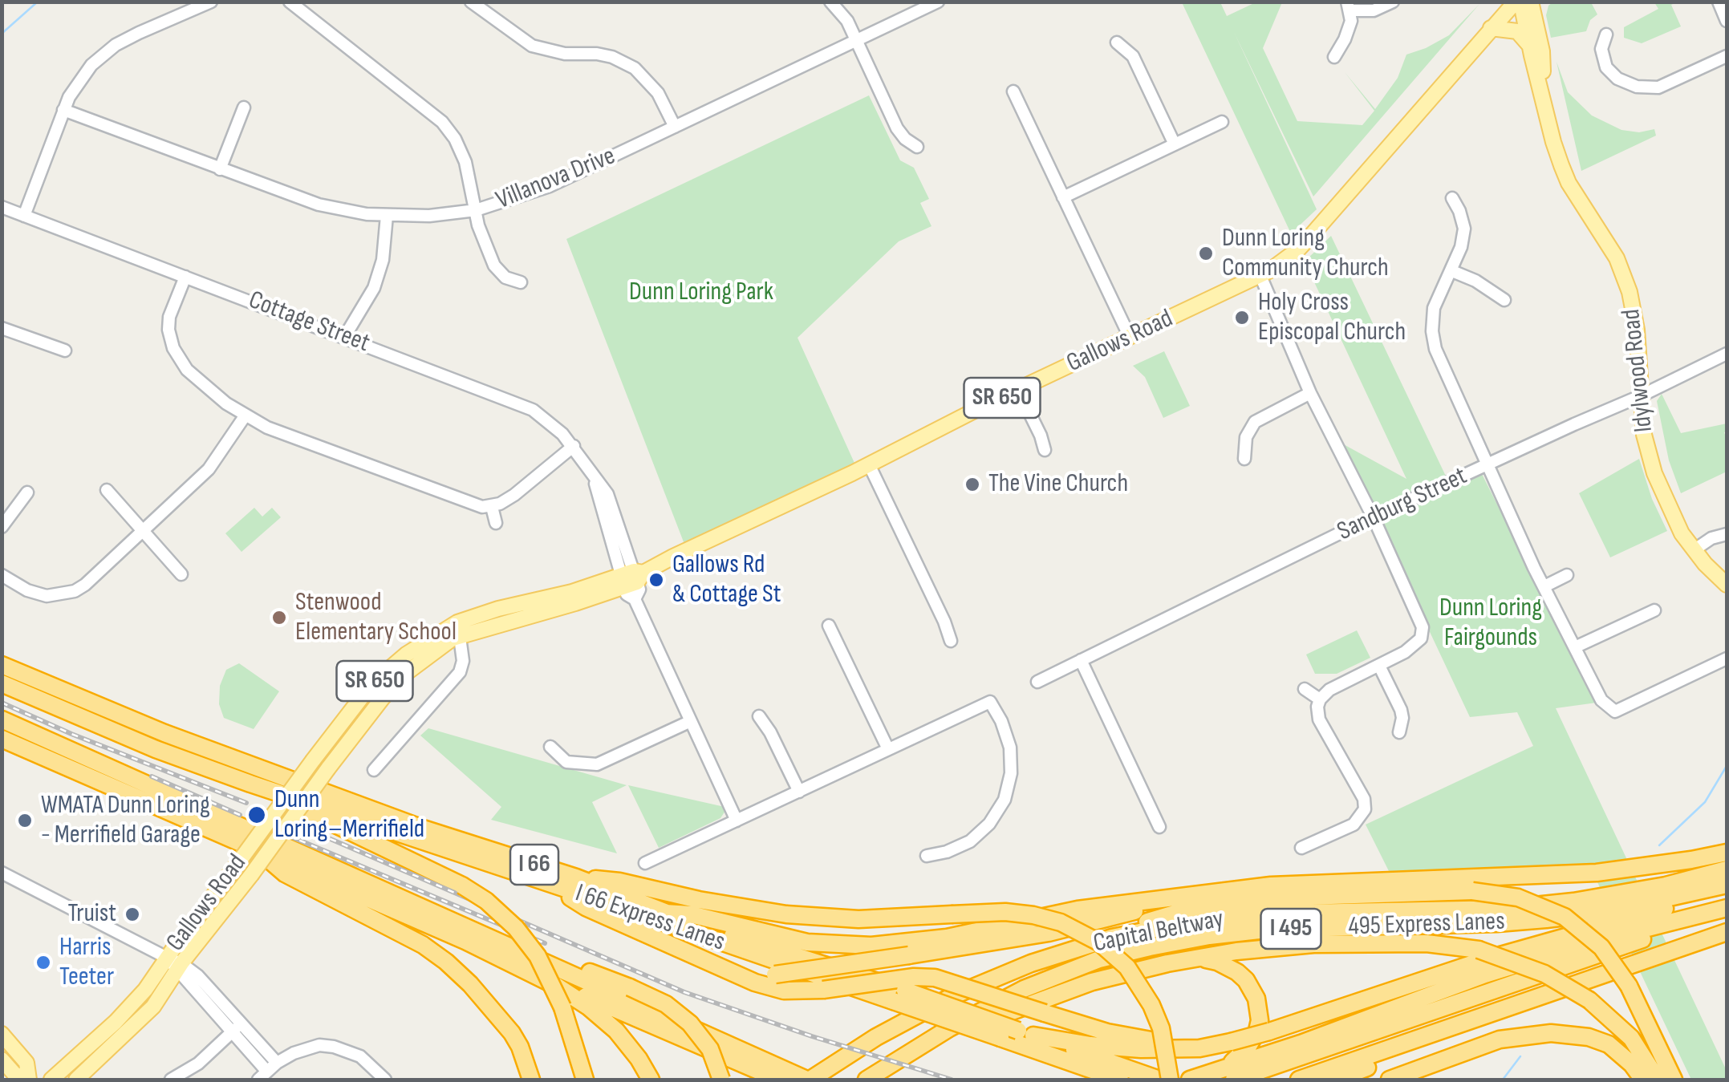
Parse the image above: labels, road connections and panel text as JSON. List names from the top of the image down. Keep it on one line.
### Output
{"streets":{"highway":["I 66","I 66 Express Lanes","495 Express Lanes","I 495","Capital Beltway"],"main road":["Gallows Road","Idylwood Road","SR 650"],"street":["Villanova Drive","Cottage Street","Sandburg Street"]},"crossings":[["Cottage Street","Gallows Road"],["Idylwood Road","Sandburg Street"],["I 66","I 66 Express Lanes"]],"parks":["Dunn Loring Park","Dunn Loring Fairgounds"],"places":["Dunn Loring Community Church","Holy Cross Episcopal Church","The Vine Church","Gallows Rd & Cottage St","Stenwood Elementary School","Dunn Loring–Merrifield","WMATA Dunn Loring - Merrifield Garage","Truist","Harris Teeter"]}
